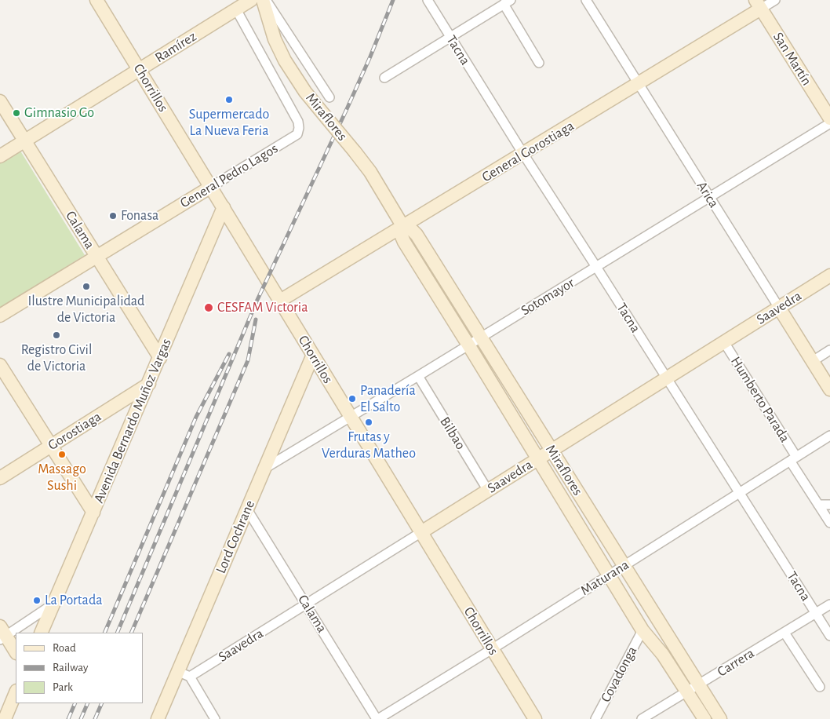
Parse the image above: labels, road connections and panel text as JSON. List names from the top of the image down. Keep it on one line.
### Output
{"streets":{"street":["Ramírez","Tacna","San Martín","Chorrillos","Miraflores","General Gorostiaga","General Pedro Lagos","Arica","Calama","Sotomayor","Saavedra","Humberto Parada","Avenida Bernardo Muñoz Vargas","Gorostiaga","Bilbao","Lord Cochrane","Maturana","Carrera","Covadonga"]},"crossings":[["Ramírez","Chorrillos"],["Ramírez","General Pedro Lagos"],["Ramírez","Calama"],["Tacna","General Gorostiaga"],["Tacna","Sotomayor"],["Tacna","Saavedra"],["Tacna","Maturana"],["Tacna","Carrera"],["San Martín","General Gorostiaga"],["Chorrillos","General Gorostiaga"],["Chorrillos","General Pedro Lagos"],["Chorrillos","Sotomayor"],["Chorrillos","Saavedra"],["Chorrillos","Avenida Bernardo Muñoz Vargas"],["Chorrillos","Lord Cochrane"],["Chorrillos","Maturana"],["Miraflores","General Gorostiaga"],["Miraflores","Sotomayor"],["Miraflores","Saavedra"],["Miraflores","Maturana"],["Miraflores","Carrera"],["Miraflores","Covadonga"],["General Gorostiaga","Arica"],["General Pedro Lagos","Calama"],["Arica","Sotomayor"],["Arica","Saavedra"],["Calama","Saavedra"],["Calama","Avenida Bernardo Muñoz Vargas"],["Calama","Lord Cochrane"],["Calama","Maturana"],["Sotomayor","Bilbao"],["Sotomayor","Lord Cochrane"],["Saavedra","Humberto Parada"],["Saavedra","Bilbao"],["Humberto Parada","Maturana"],["Avenida Bernardo Muñoz Vargas","Gorostiaga"]],"places":["Supermercado La Nueva Feria","Gimnasio Go","Fonasa","Ilustre Municipalidad de Victoria","CESFAM Victoria","Registro Civil de Victoria","Panadería El Salto","Frutas y Verduras Matheo","Massago Sushi","La Portada"],"legend":["Road","Railway","Park"]}
